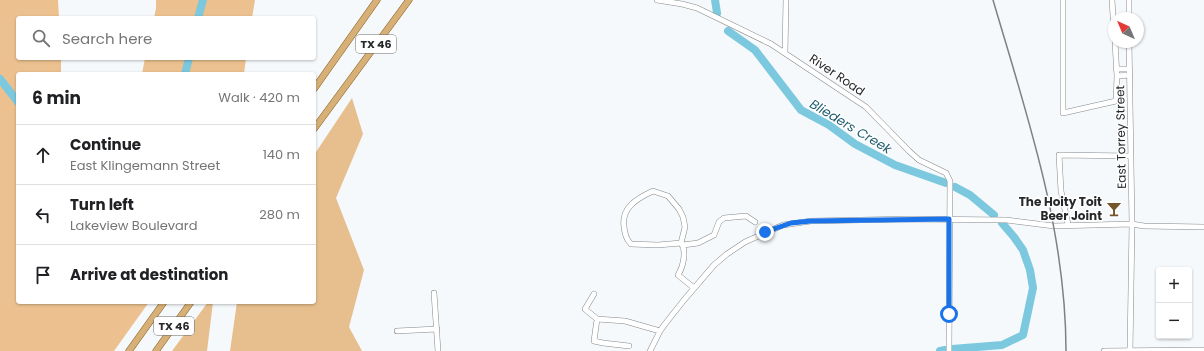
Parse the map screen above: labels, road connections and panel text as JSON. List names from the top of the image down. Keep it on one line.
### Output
{"streets":{"main road":["TX 46"],"street":["River Road","East Torrey Street"]},"water":["Blieders Creek"],"places":{"bar":["The Hoity Toit Beer Joint"]},"north":"top left","page":{"search":"Search here","heading":["6 min","Walk · 420 m"],"list":[["Continue","East Klingemann Street","140 m"],["Turn left","Lakeview Boulevard","280 m"],"Arrive at destination"],"map_buttons":["+","−"]}}
